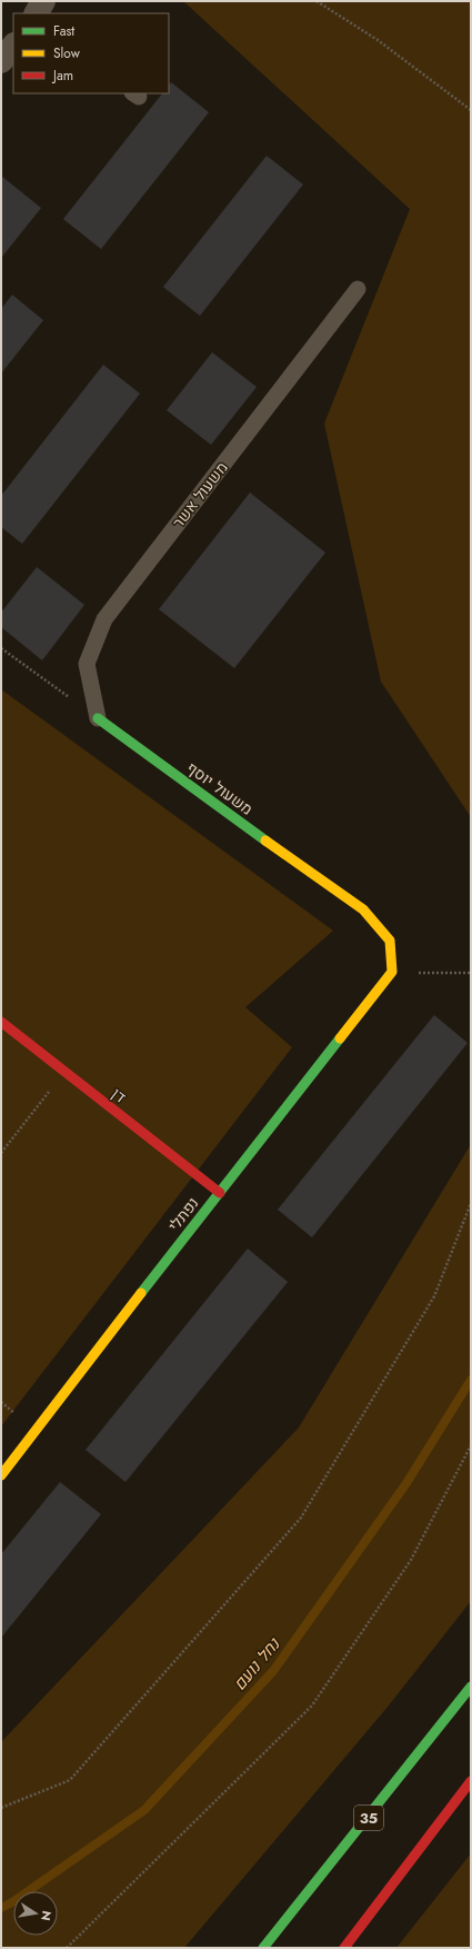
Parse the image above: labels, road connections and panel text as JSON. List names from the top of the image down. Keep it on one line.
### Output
{"streets":{"main road":["משעול יוסף","דן","נפתלי","35"],"lane":["משעול אשר"]},"crossings":[["משעול אשר","משעול יוסף"],["משעול יוסף","נפתלי"],["דן","נפתלי"]],"water":["נחל נועם"],"legend":["Fast","Slow","Jam"],"north":"right"}
